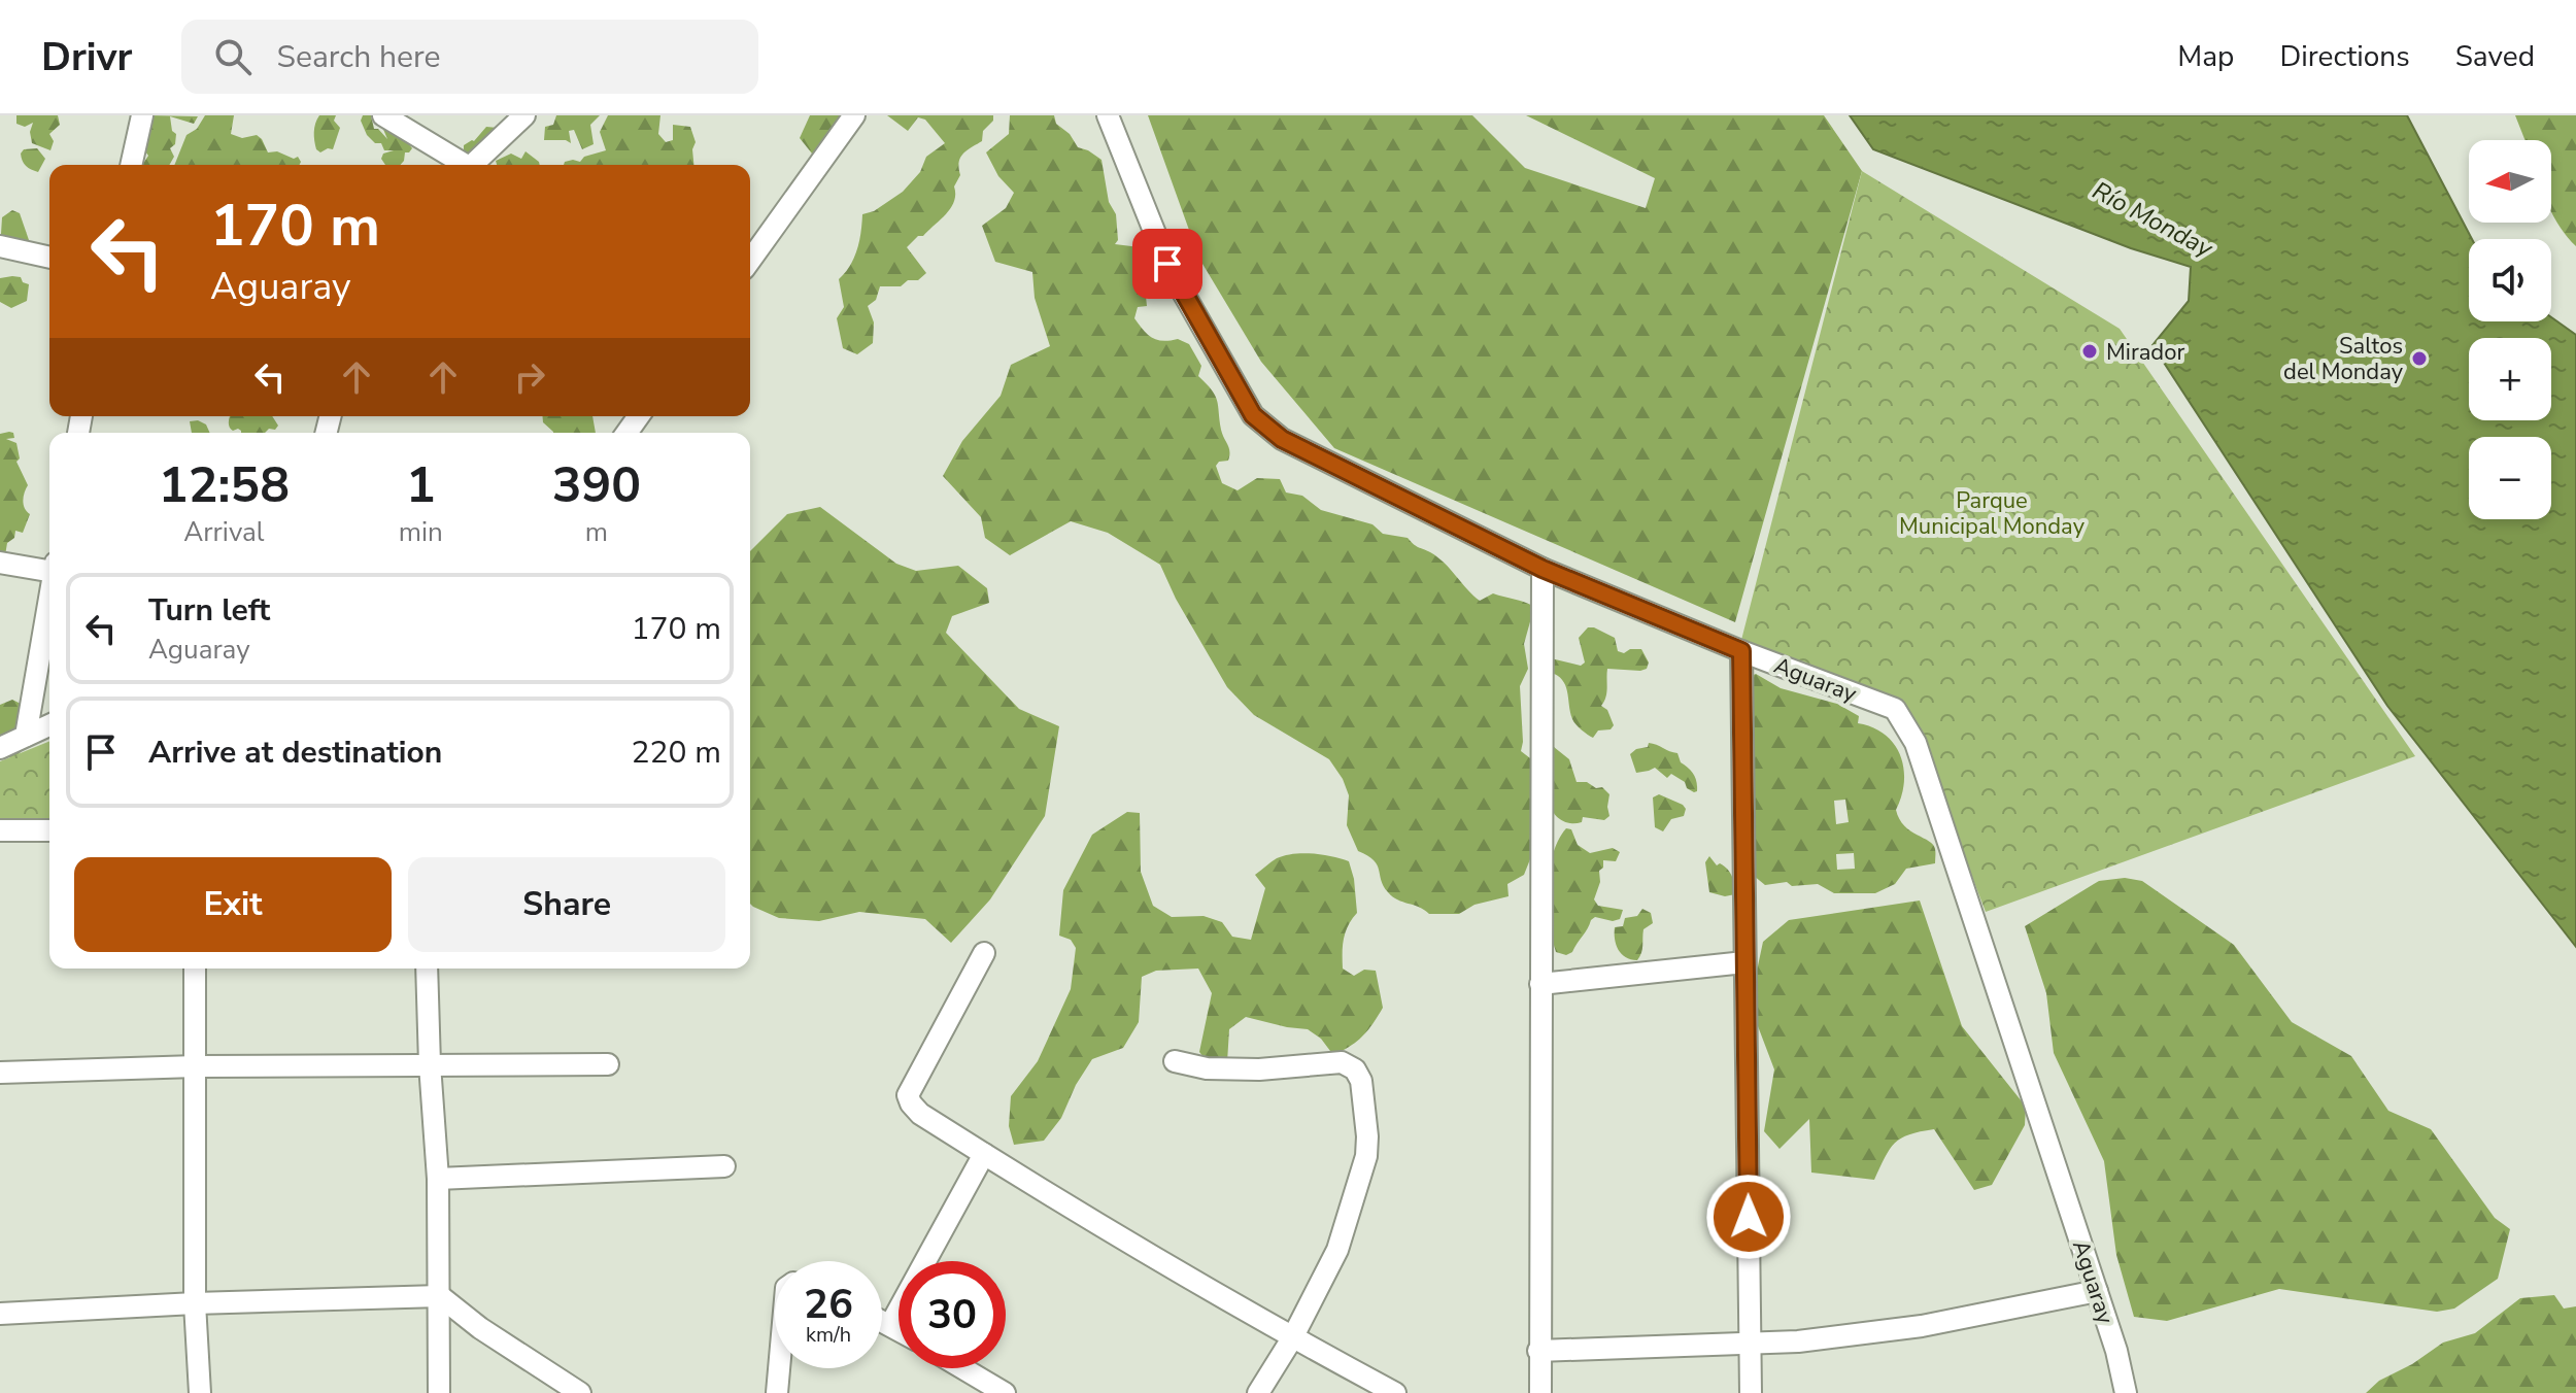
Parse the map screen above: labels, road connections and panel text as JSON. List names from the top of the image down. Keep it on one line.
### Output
{"streets":{"street":["Aguaray"]},"water":["Río Monday"],"parks":["Parque Municipal Monday"],"places":["Mirador","Saltos del Monday"],"north":"left","page":{"header":"Drivr","search":"Search here","nav":["Map","Directions","Saved"],"map_buttons":["+","−"],"turn":["170 m","Aguaray"],"eta":["12:58","Arrival","1","min","390","m"],"list":[{"name":"Turn left","note":"Aguaray","value":"170 m"},{"name":"Arrive at destination","value":"220 m"}],"buttons":["Exit","Share"],"speed":"26 km/h","limit":"30"}}
